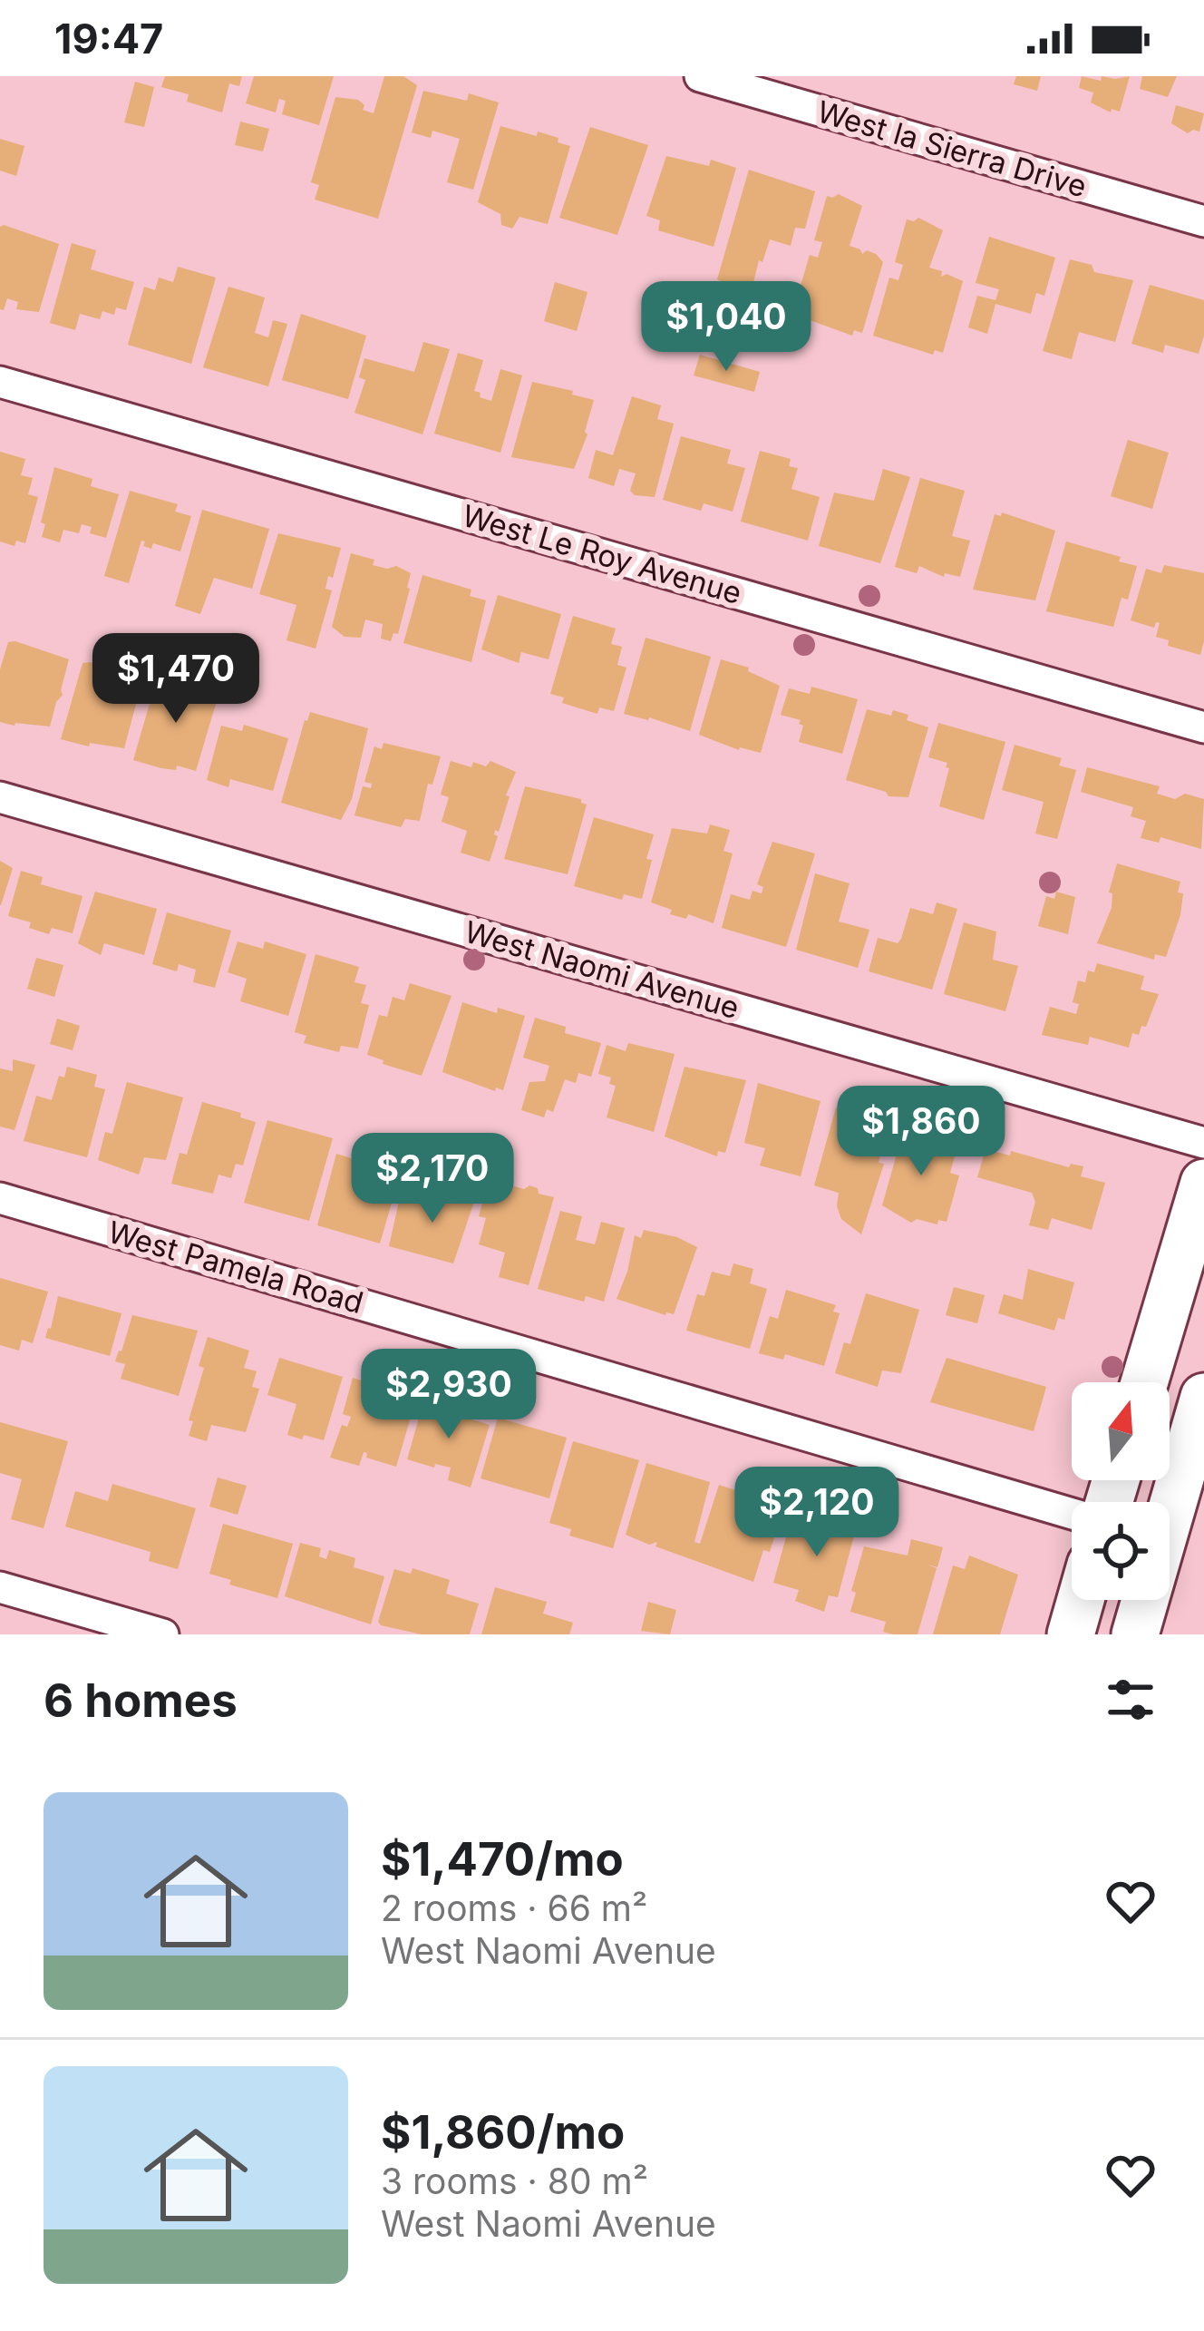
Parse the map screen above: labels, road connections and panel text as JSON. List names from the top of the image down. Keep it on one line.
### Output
{"streets":{"street":["West la Sierra Drive","West Le Roy Avenue","West Naomi Avenue","West Pamela Road"]},"north":"top","page":{"status":"19:47","price":["$1,040","$1,470","$1,860","$2,170","$2,930","$2,120"],"heading":"6 homes","list":[{"name":"$1,470/mo","note":"2 rooms · 66 m² · West Naomi Avenue"},{"name":"$1,860/mo","note":"3 rooms · 80 m² · West Naomi Avenue"}]}}
